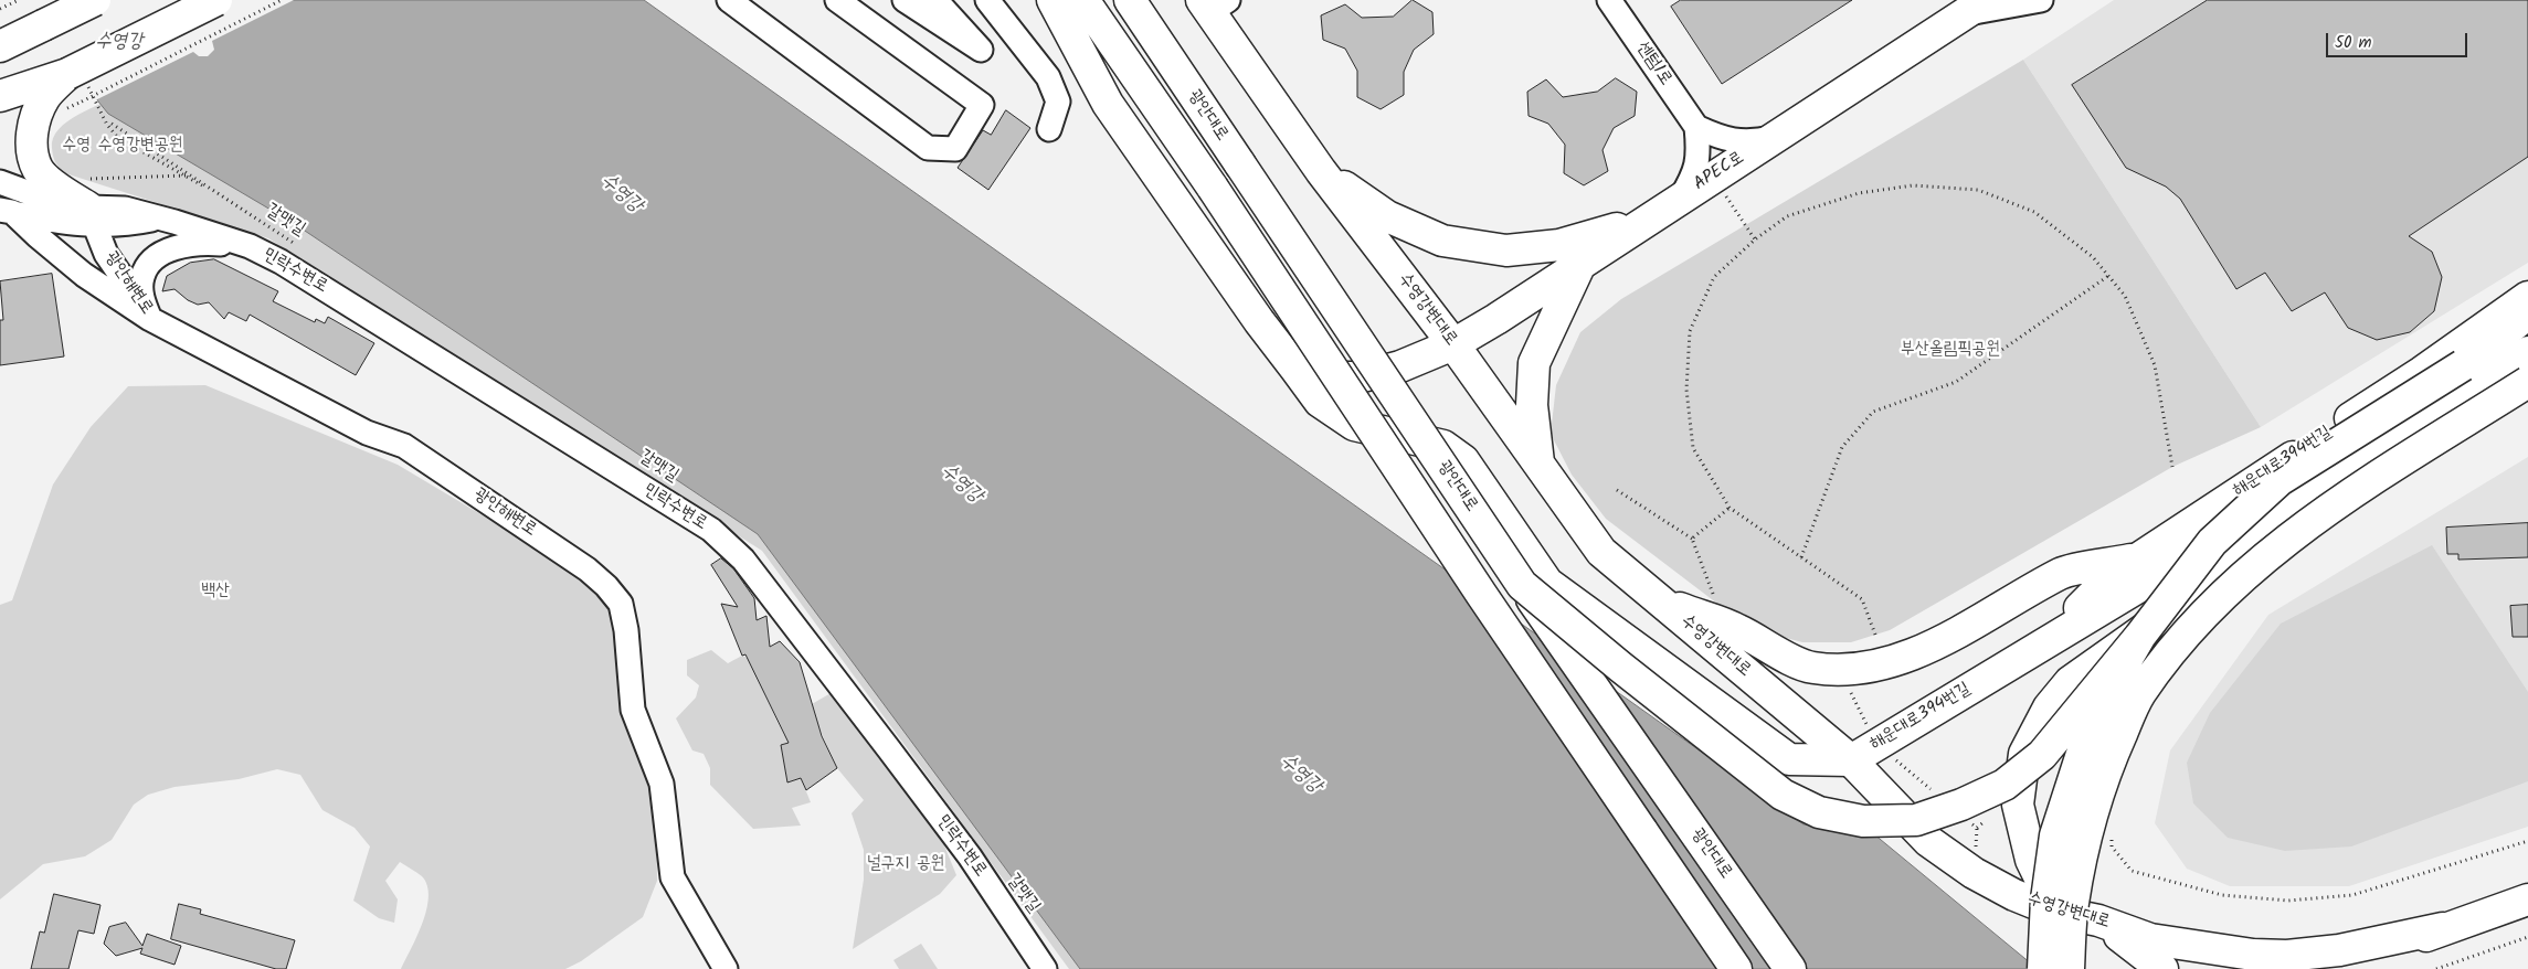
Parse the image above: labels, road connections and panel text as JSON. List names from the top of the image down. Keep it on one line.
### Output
{"streets":{"main road":["광안대로","APEC로","수영강변대로","해운대로394번길"],"street":["센텀1로","민락수변로","광안해변로"],"path":["갈맷길"]},"crossings":[["APEC로","수영강변대로"],["민락수변로","광안해변로"],["수영강변대로","해운대로394번길"]],"water":["수영강"],"parks":["수영 수영강변공원","부산올림픽공원","백산","널구지 공원"],"scale_bar":"50 m"}
